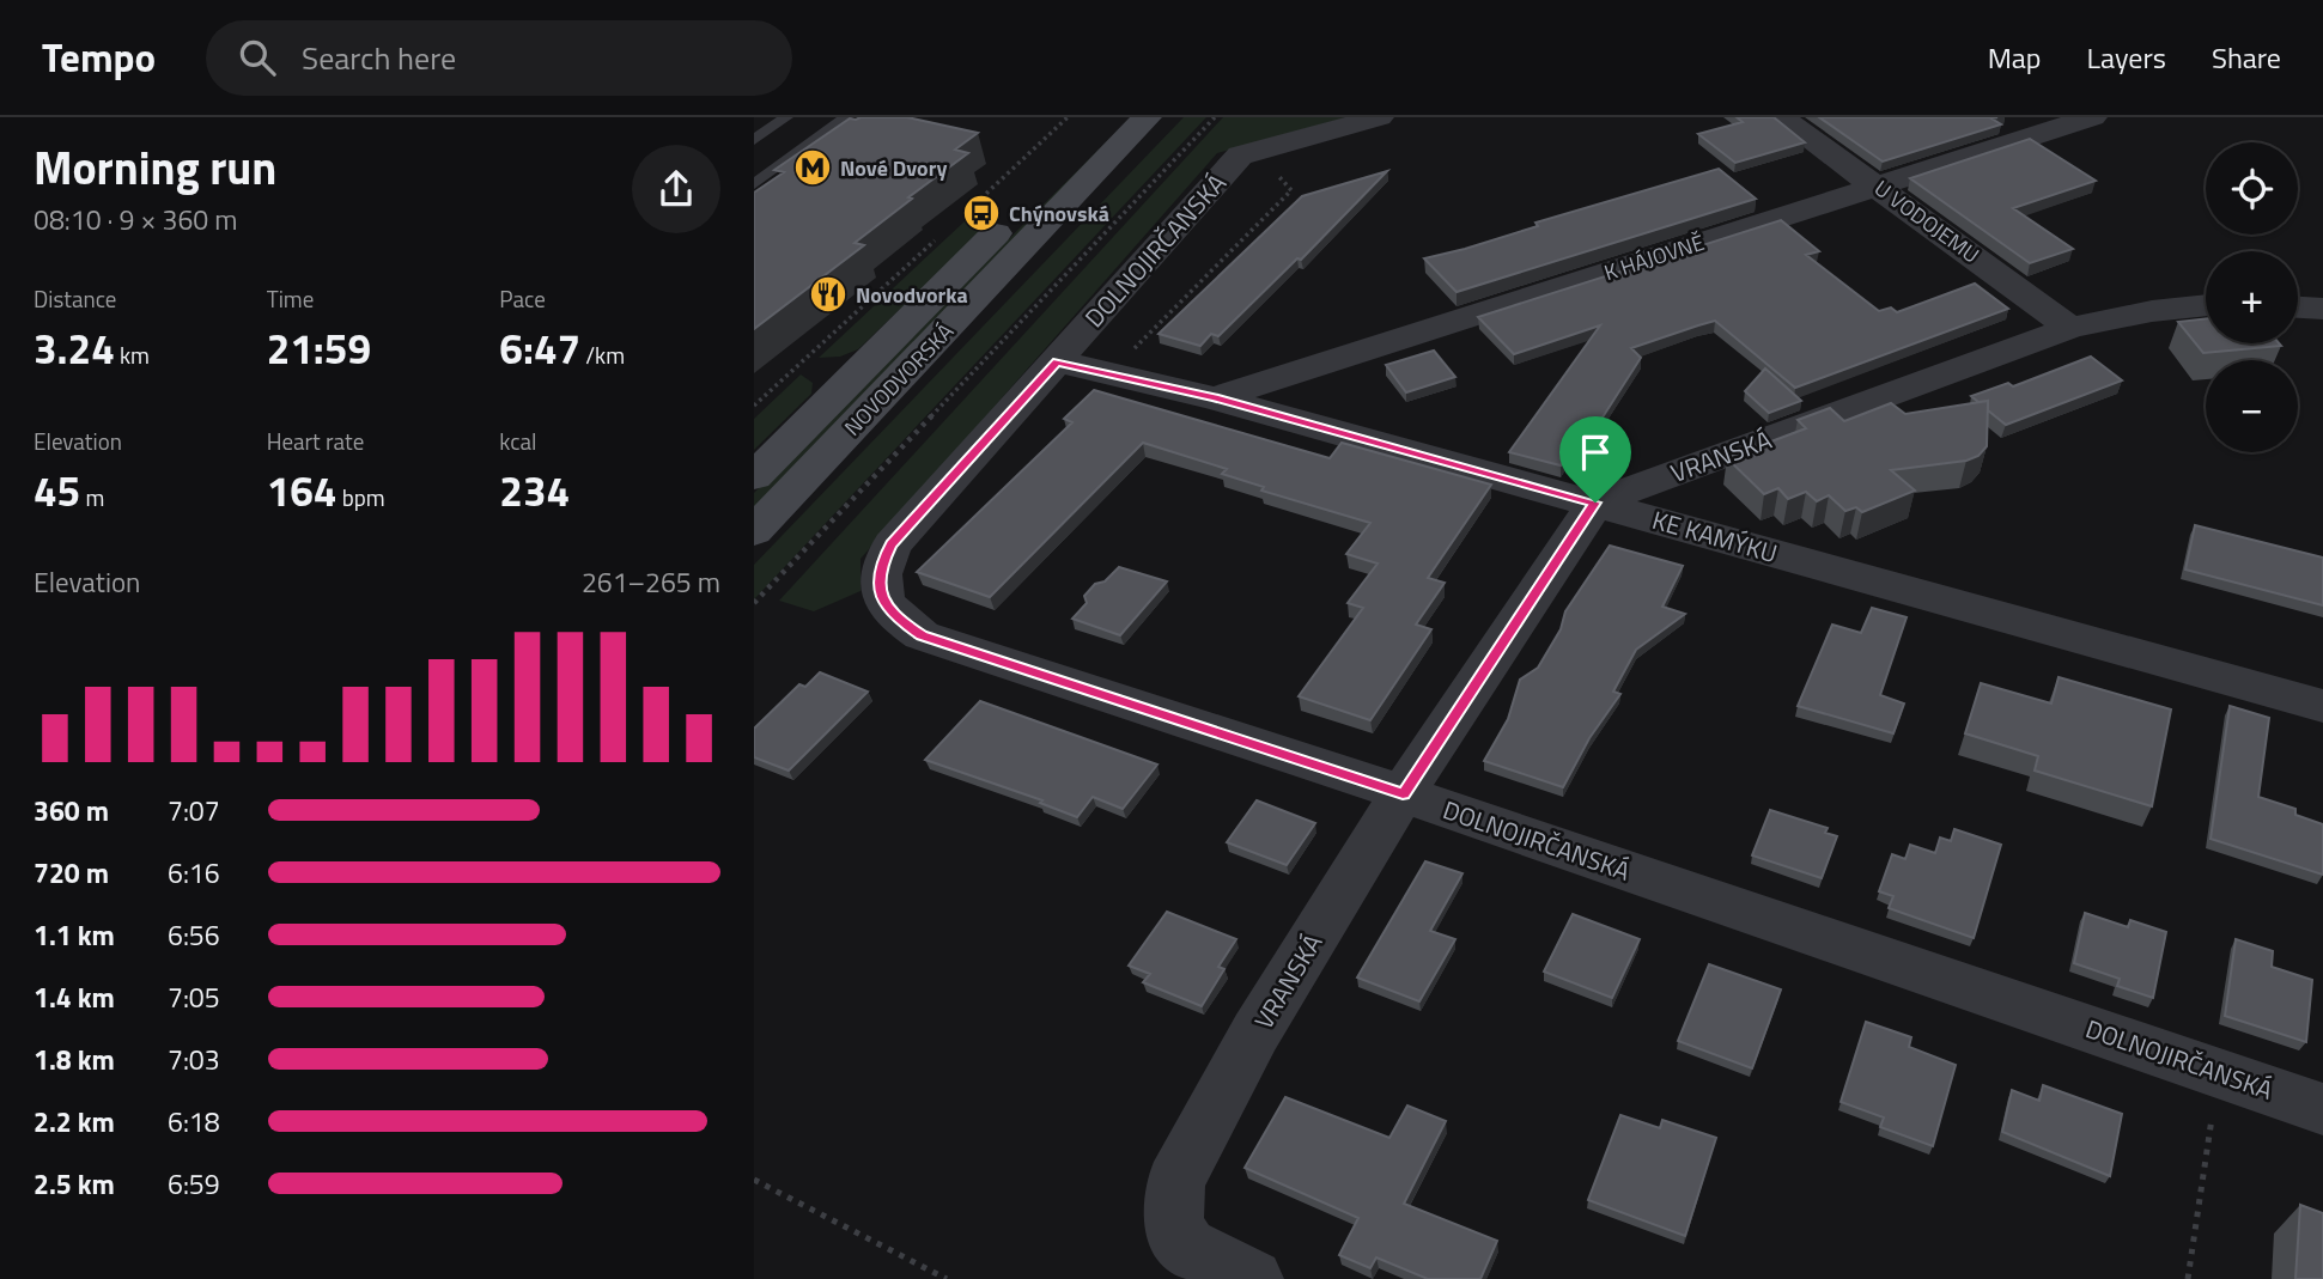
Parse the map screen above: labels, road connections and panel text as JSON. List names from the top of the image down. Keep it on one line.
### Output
{"streets":{"main road":["NOVODVORSKÁ"],"street":["U VODOJEMU","DOLNOJIRČANSKÁ","K HÁJOVNĚ","VRANSKÁ","KE KAMÝKU"]},"crossings":[["U VODOJEMU","K HÁJOVNĚ"],["U VODOJEMU","VRANSKÁ"],["DOLNOJIRČANSKÁ","VRANSKÁ"],["DOLNOJIRČANSKÁ","KE KAMÝKU"],["K HÁJOVNĚ","KE KAMÝKU"],["VRANSKÁ","KE KAMÝKU"]],"places":{"metro station":["Nové Dvory"],"bus stop":["Chýnovská"],"restaurant":["Novodvorka"]},"page":{"header":"Tempo","search":"Search here","nav":["Map","Layers","Share"],"heading":["Morning run","08:10 · 9 × 360 m"],"map_buttons":["+","−"],"stats":[["Distance","3.24 km"],["Time","21:59"],["Pace","6:47 /km"],["Elevation","45 m"],["Heart rate","164 bpm"],["kcal","234"]],"chart":["Elevation","261–265 m"],"list":[{"name":"360 m","note":"7:07"},{"name":"720 m","note":"6:16"},{"name":"1.1 km","note":"6:56"},{"name":"1.4 km","note":"7:05"},{"name":"1.8 km","note":"7:03"},{"name":"2.2 km","note":"6:18"},{"name":"2.5 km","note":"6:59"}]}}
